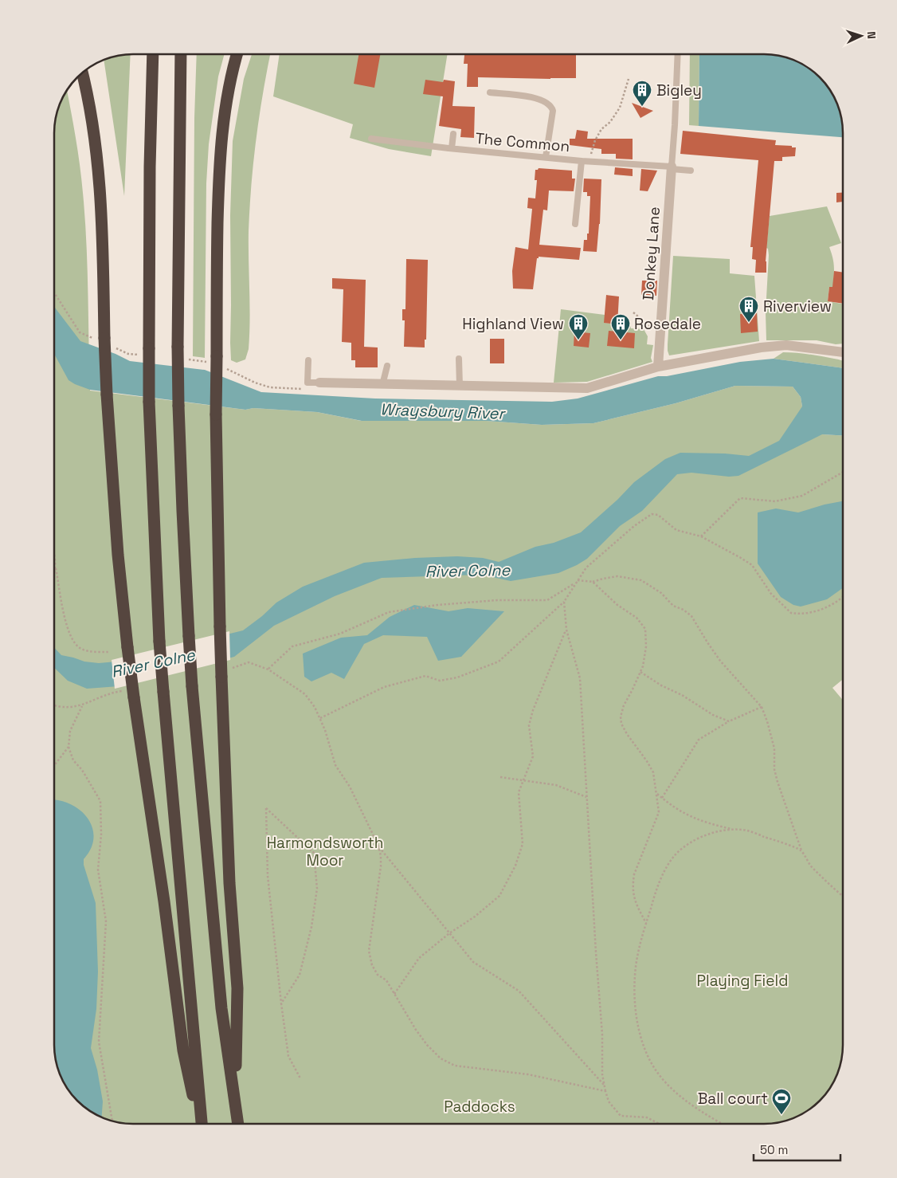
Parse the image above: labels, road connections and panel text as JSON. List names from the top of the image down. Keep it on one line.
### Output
{"streets":{"street":["Donkey Lane"],"lane":["The Common"]},"crossings":[["The Common","Donkey Lane"]],"water":["Wraysbury River","River Colne"],"parks":["Harmondsworth Moor","Playing Field","Paddocks"],"places":{"building":["Bigley","Riverview","Highland View","Rosedale"],"sports":["Ball court"]},"scale_bar":"50 m","north":"right"}
